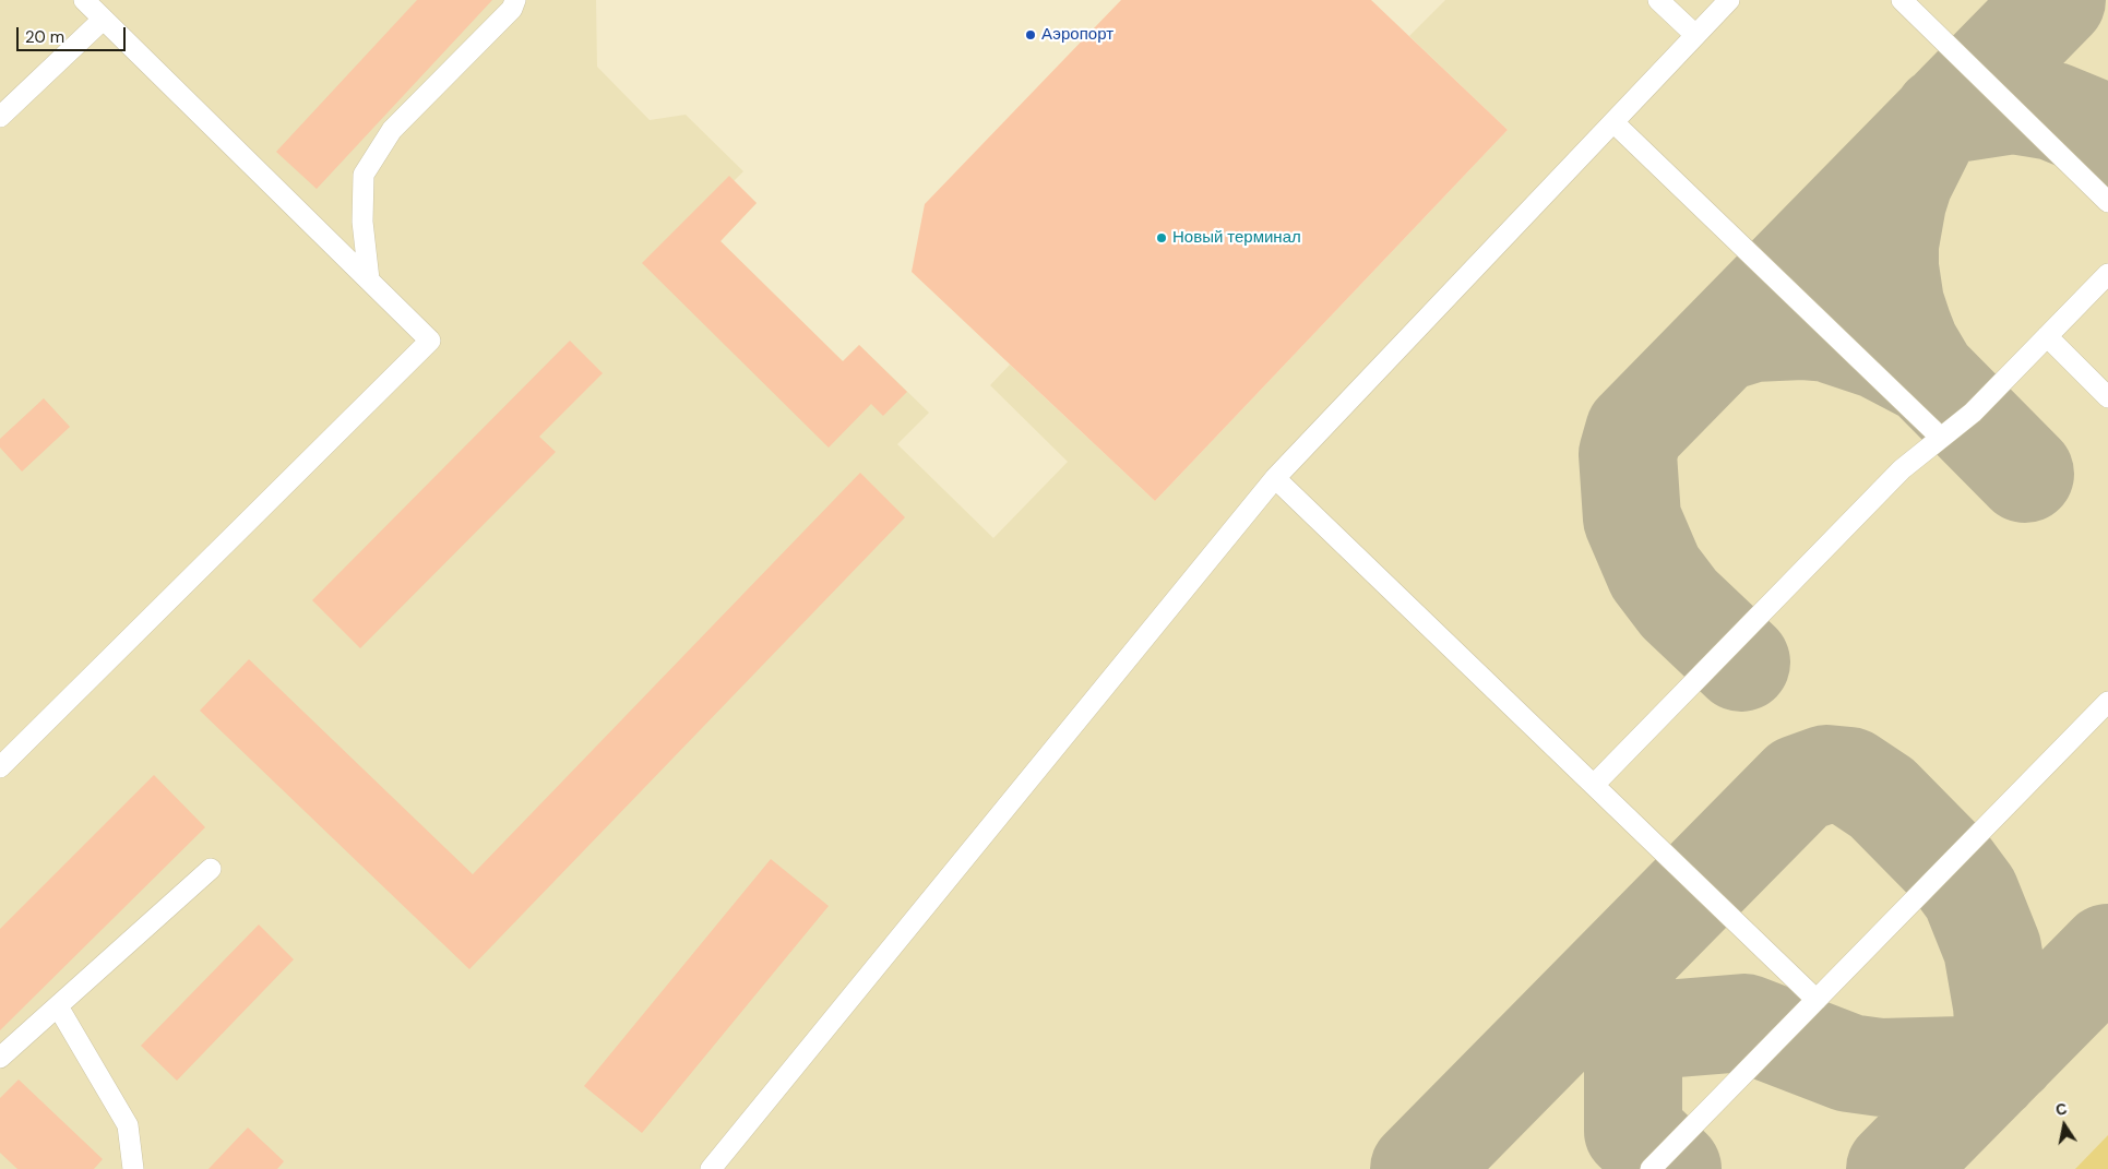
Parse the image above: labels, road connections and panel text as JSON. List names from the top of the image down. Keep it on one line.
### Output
{"places":["Аэропорт","Новый терминал"],"scale_bar":"20 m","north":"top"}
